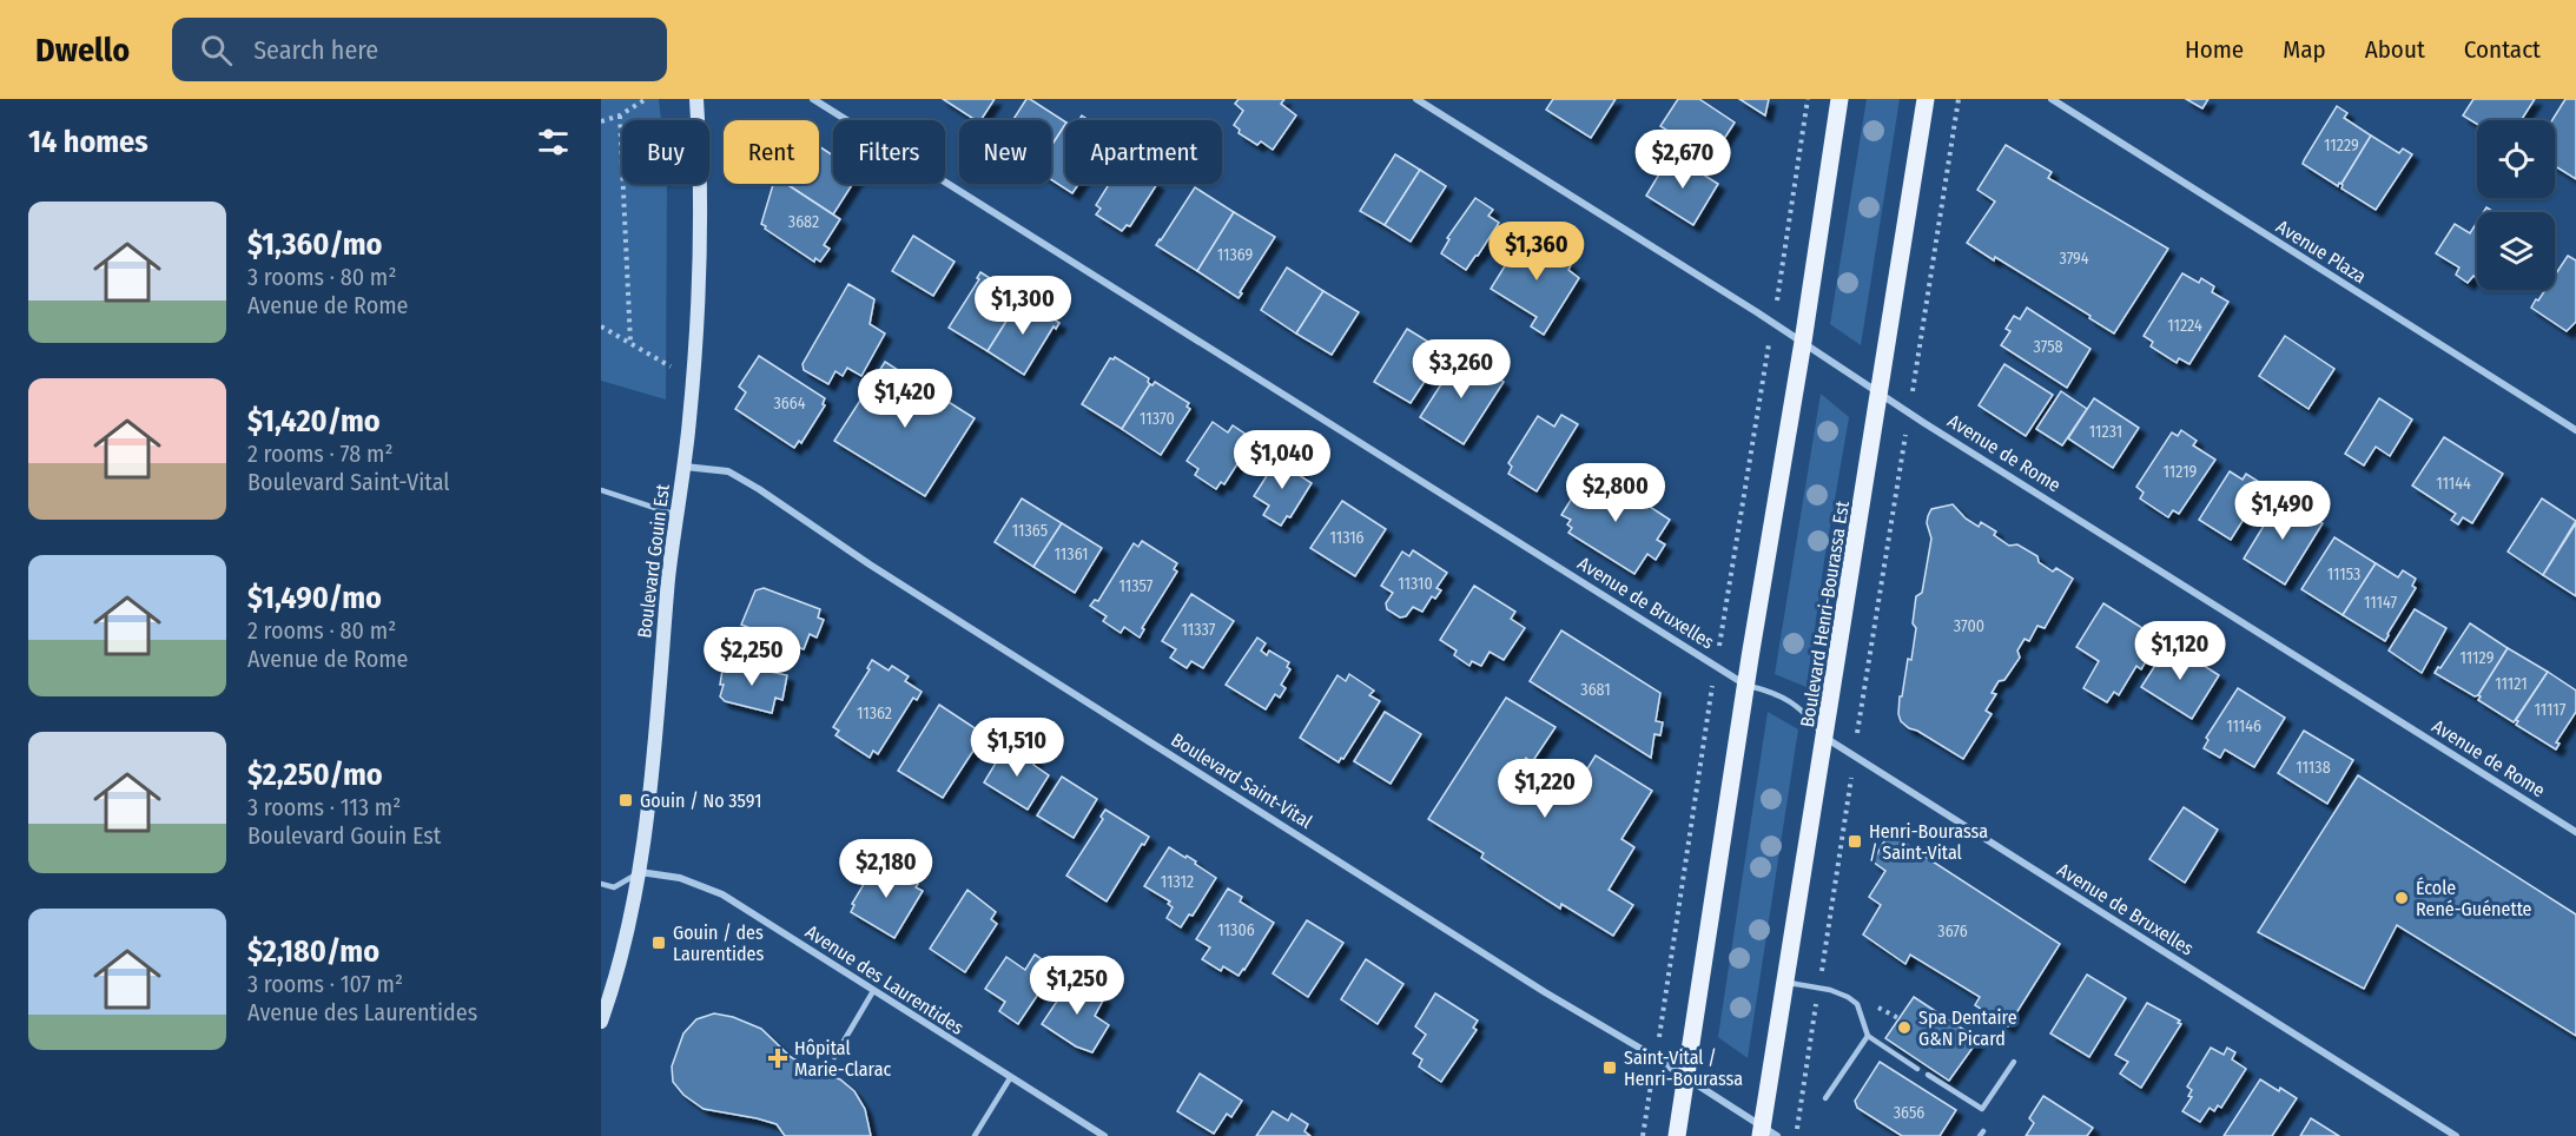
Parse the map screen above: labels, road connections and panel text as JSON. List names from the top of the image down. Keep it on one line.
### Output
{"streets":{"main road":["Boulevard Henri-Bourassa Est"],"street":["Avenue Plaza","Avenue de Rome","Boulevard Gouin Est","Avenue de Bruxelles","Boulevard Saint-Vital","Avenue des Laurentides"]},"crossings":[["Avenue de Rome","Boulevard Henri-Bourassa Est"],["Boulevard Gouin Est","Boulevard Saint-Vital"],["Boulevard Gouin Est","Avenue des Laurentides"],["Avenue de Bruxelles","Boulevard Henri-Bourassa Est"],["Boulevard Henri-Bourassa Est","Boulevard Saint-Vital"]],"places":{"transit":["Gouin / No 3591","Henri-Bourassa / Saint-Vital","Gouin / des Laurentides","Saint-Vital / Henri-Bourassa"],"other":["École René-Guénette","Spa Dentaire G&N Picard"],"health":["Hôpital Marie-Clarac"]},"house_numbers":["11229","3682","11369","3794","11224","3758","3664","11370","11231","11219","11144","11365","11316","11361","11153","11310","11357","11147","3700","11337","11129","11121","3681","11117","11362","11146","11138","11312","11306","3676","3656"],"page":{"header":"Dwello","search":"Search here","nav":["Home","Map","About","Contact"],"heading":"14 homes","chip":["Buy","Rent","Filters","New","Apartment"],"price":["$2,670","$1,360","$1,300","$3,260","$1,420","$1,040","$2,800","$1,490","$1,120","$2,250","$1,510","$1,220","$2,180","$1,250"],"list":[{"name":"$1,360/mo","note":"3 rooms · 80 m² · Avenue de Rome"},{"name":"$1,420/mo","note":"2 rooms · 78 m² · Boulevard Saint-Vital"},{"name":"$1,490/mo","note":"2 rooms · 80 m² · Avenue de Rome"},{"name":"$2,250/mo","note":"3 rooms · 113 m² · Boulevard Gouin Est"},{"name":"$2,180/mo","note":"3 rooms · 107 m² · Avenue des Laurentides"}]}}
